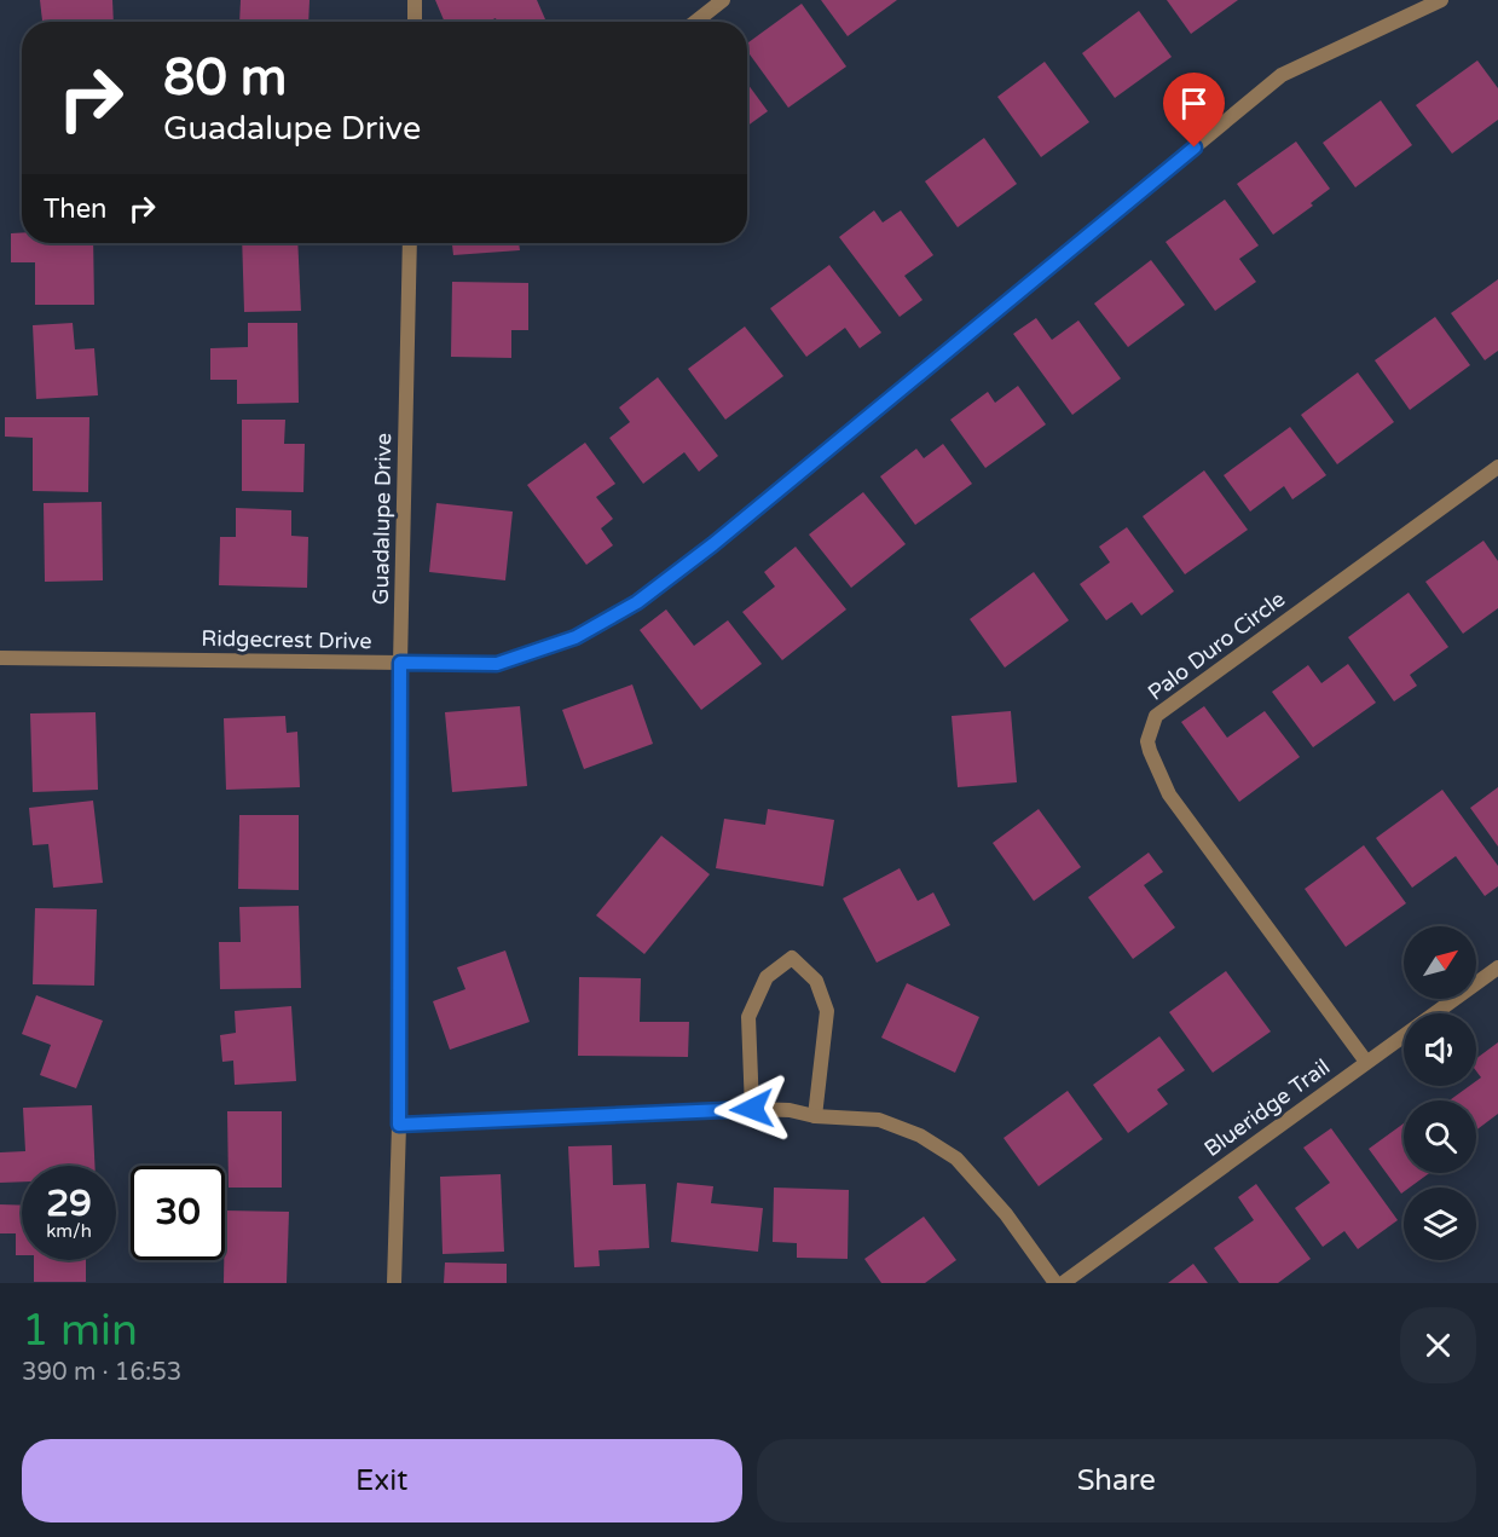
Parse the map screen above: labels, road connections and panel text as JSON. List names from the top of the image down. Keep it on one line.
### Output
{"streets":{"street":["Guadalupe Drive","Ridgecrest Drive","Palo Duro Circle","Blueridge Trail"]},"crossings":[["Guadalupe Drive","Ridgecrest Drive"],["Palo Duro Circle","Blueridge Trail"]],"north":"top right","page":{"turn":["80 m","Guadalupe Drive"],"then":"Then","speed":"29 km/h","limit":"30","heading":["1 min","390 m · 16:53"],"buttons":["Exit","Share"]}}
